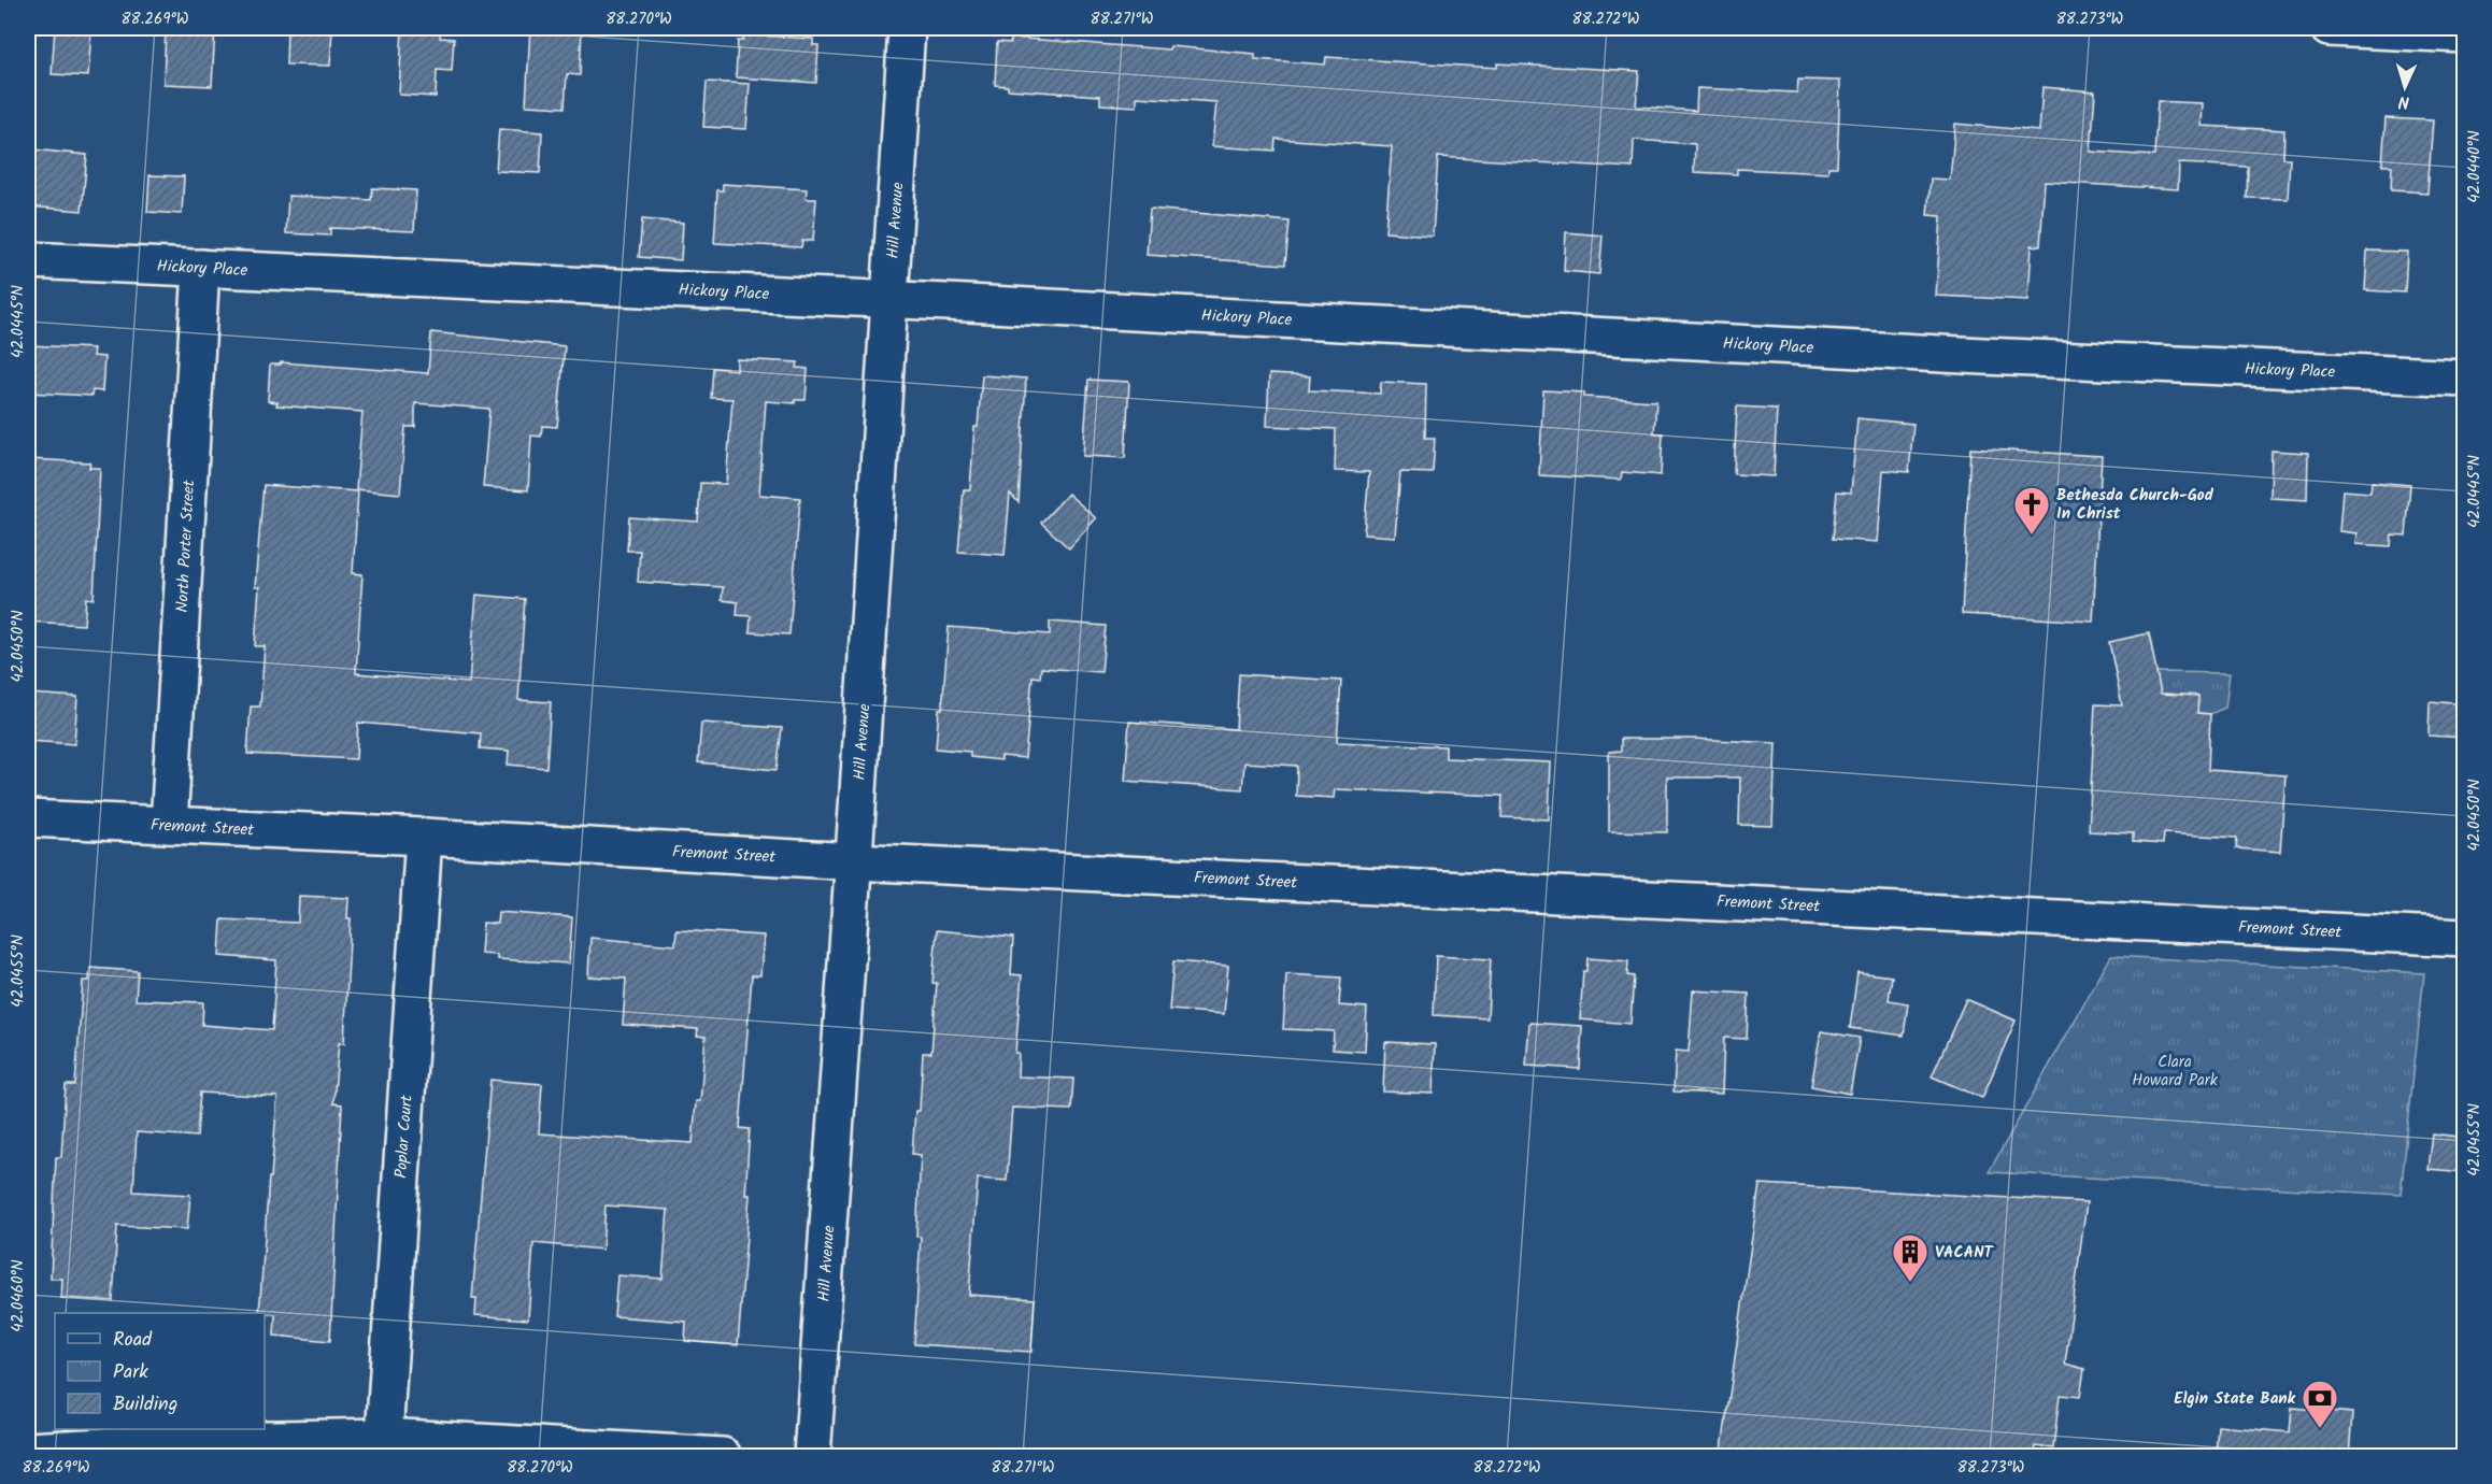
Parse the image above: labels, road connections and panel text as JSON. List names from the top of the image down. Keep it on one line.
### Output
{"streets":{"street":["Hill Avenue","Hickory Place","North Porter Street","Fremont Street","Poplar Court"]},"crossings":[["Hill Avenue","Hickory Place"],["Hill Avenue","Fremont Street"],["Hickory Place","North Porter Street"],["North Porter Street","Fremont Street"],["Fremont Street","Poplar Court"]],"parks":["Clara Howard Park"],"places":{"church":["Bethesda Church-God In Christ"],"building":["VACANT"],"bank":["Elgin State Bank"]},"legend":["Road","Park","Building"],"north":"bottom","coordinates":["88.269°W","88.270°W","88.271°W","88.272°W","88.273°W","42.0440°N","42.0445°N","42.0450°N","42.0455°N","42.0460°N"]}
